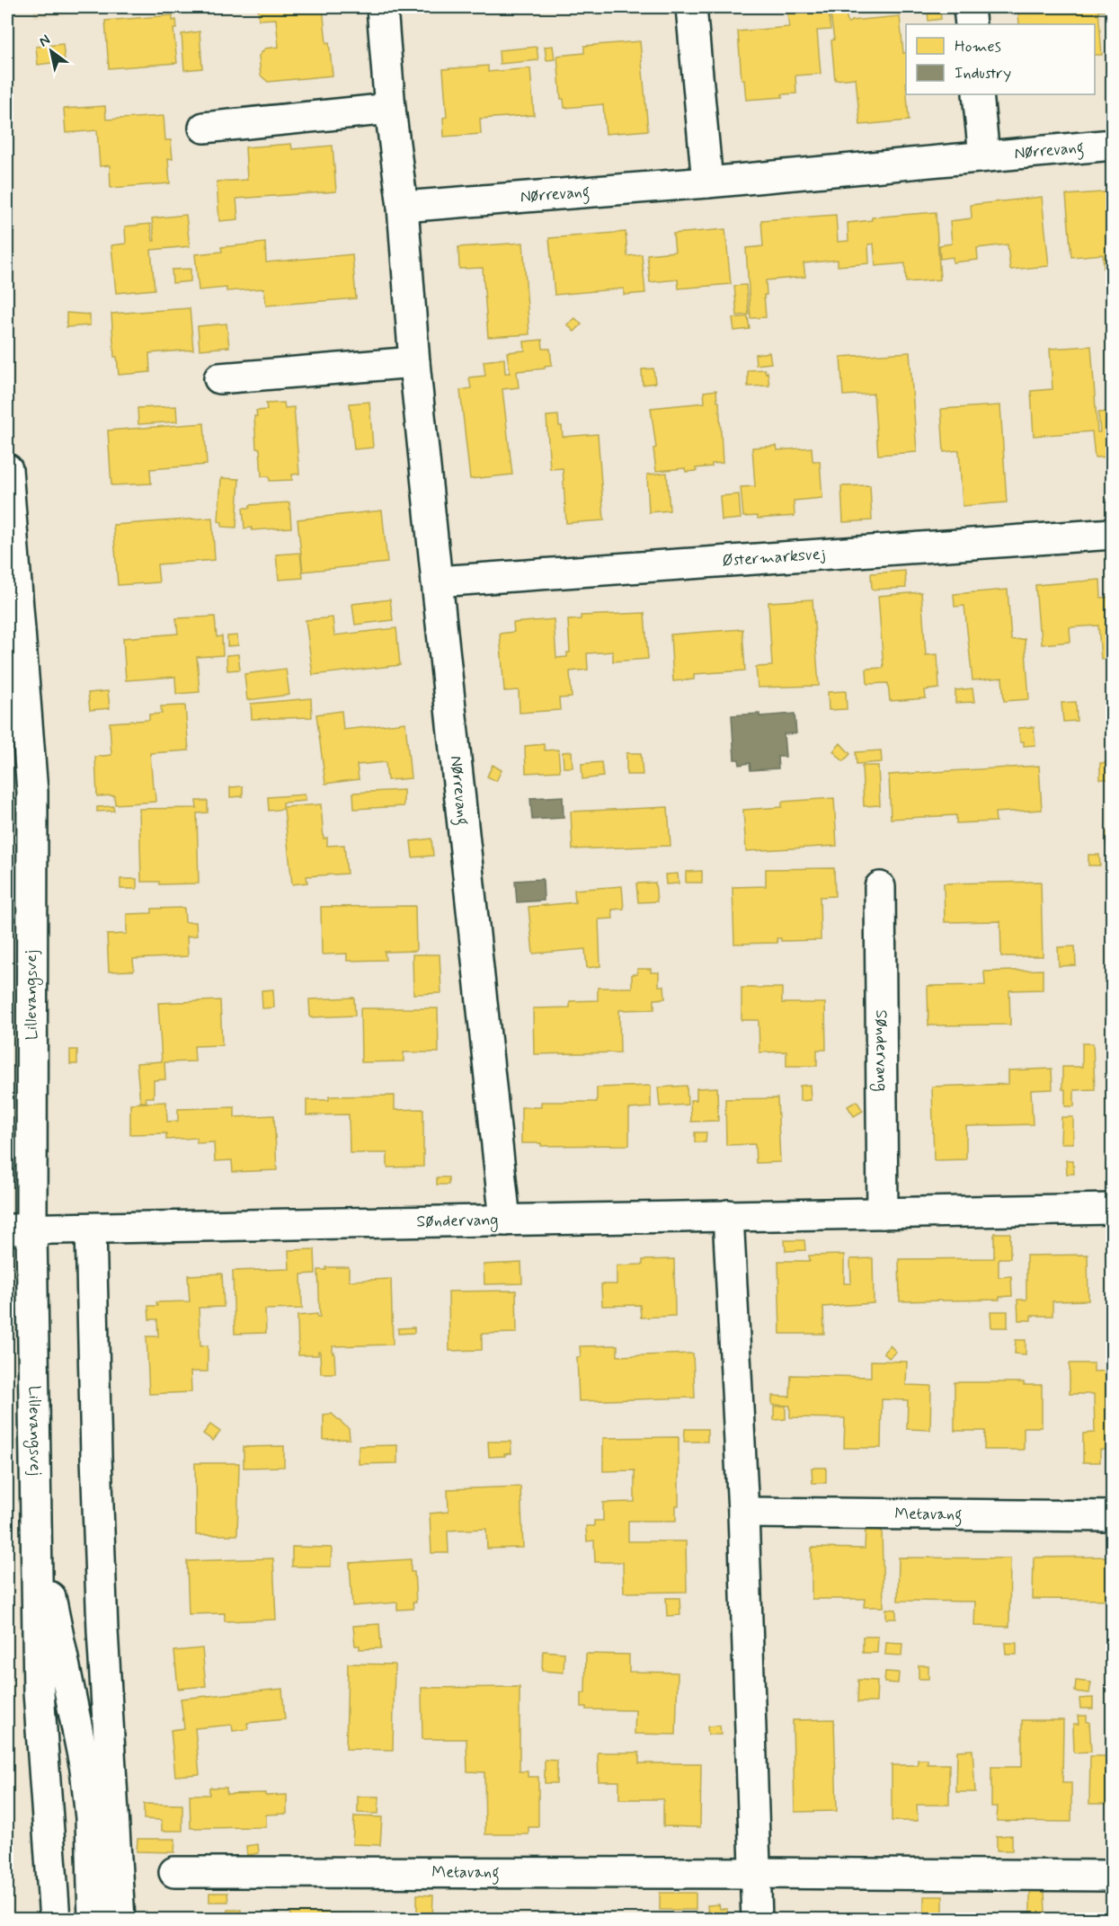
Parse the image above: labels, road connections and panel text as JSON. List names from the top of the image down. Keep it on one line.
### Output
{"streets":{"street":["Nørrevang","Østermarksvej","Lillevangsvej","Søndervang","Metavang"]},"crossings":[["Nørrevang","Østermarksvej"],["Nørrevang","Søndervang"],["Lillevangsvej","Søndervang"]],"legend":["Homes","Industry"],"north":"top left"}
